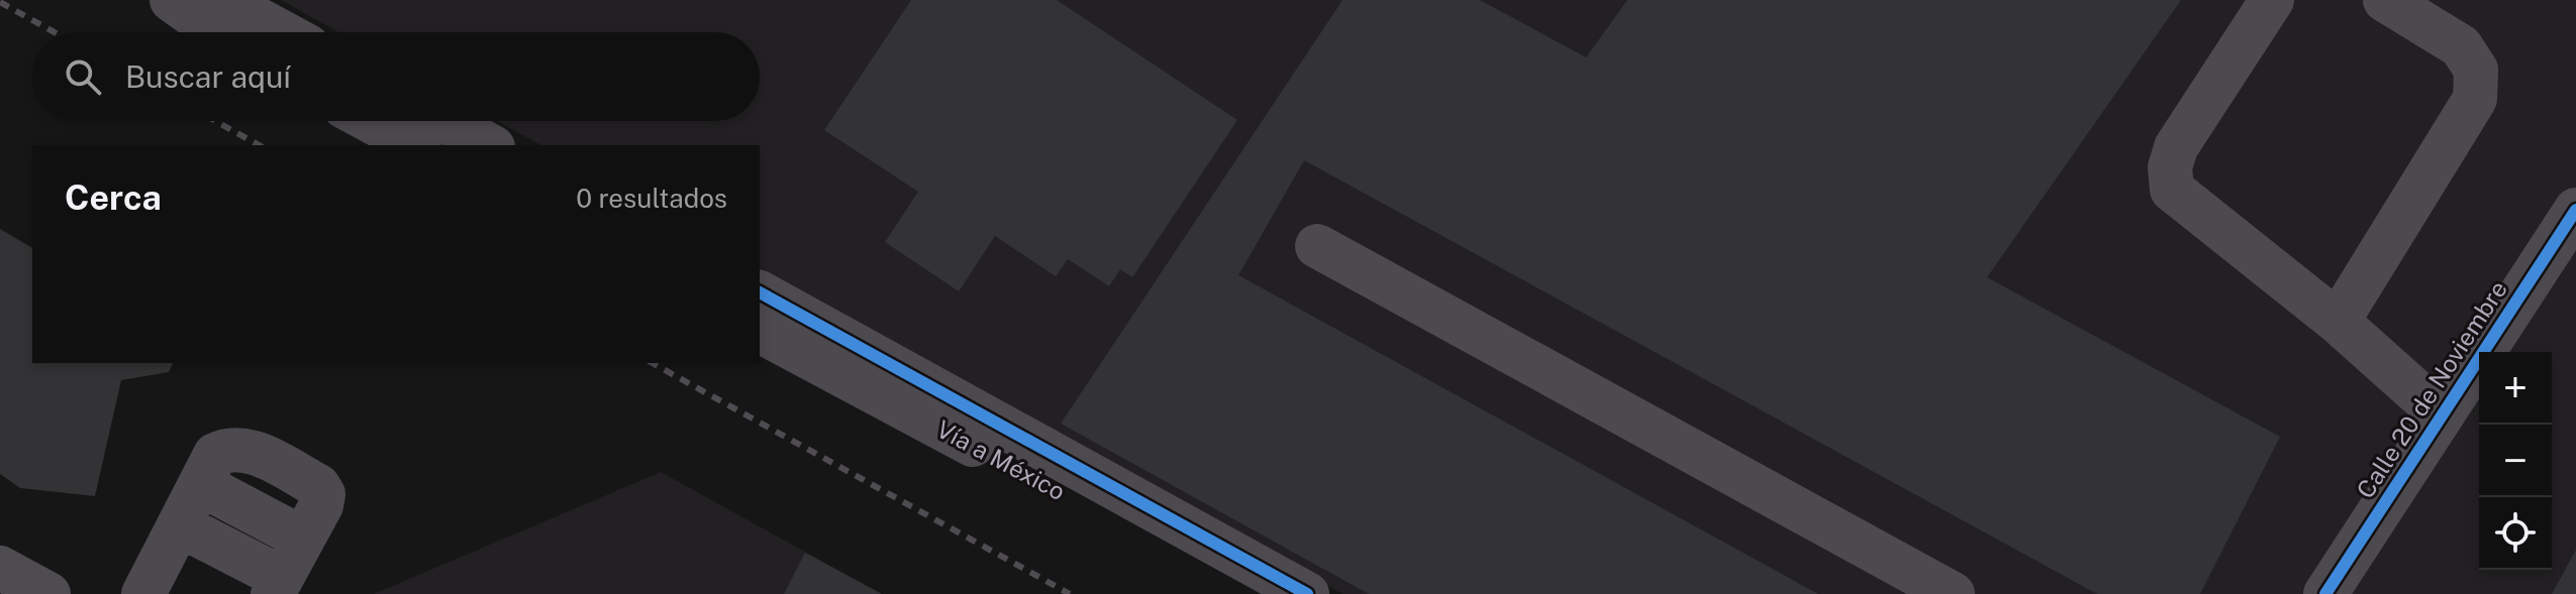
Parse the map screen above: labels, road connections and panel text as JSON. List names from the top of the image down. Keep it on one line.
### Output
{"streets":{"street":["Calle 20 de Noviembre","Vía a México"]},"page":{"search":"Buscar aquí","heading":["Cerca","0 resultados"],"map_buttons":["+","−"]}}
